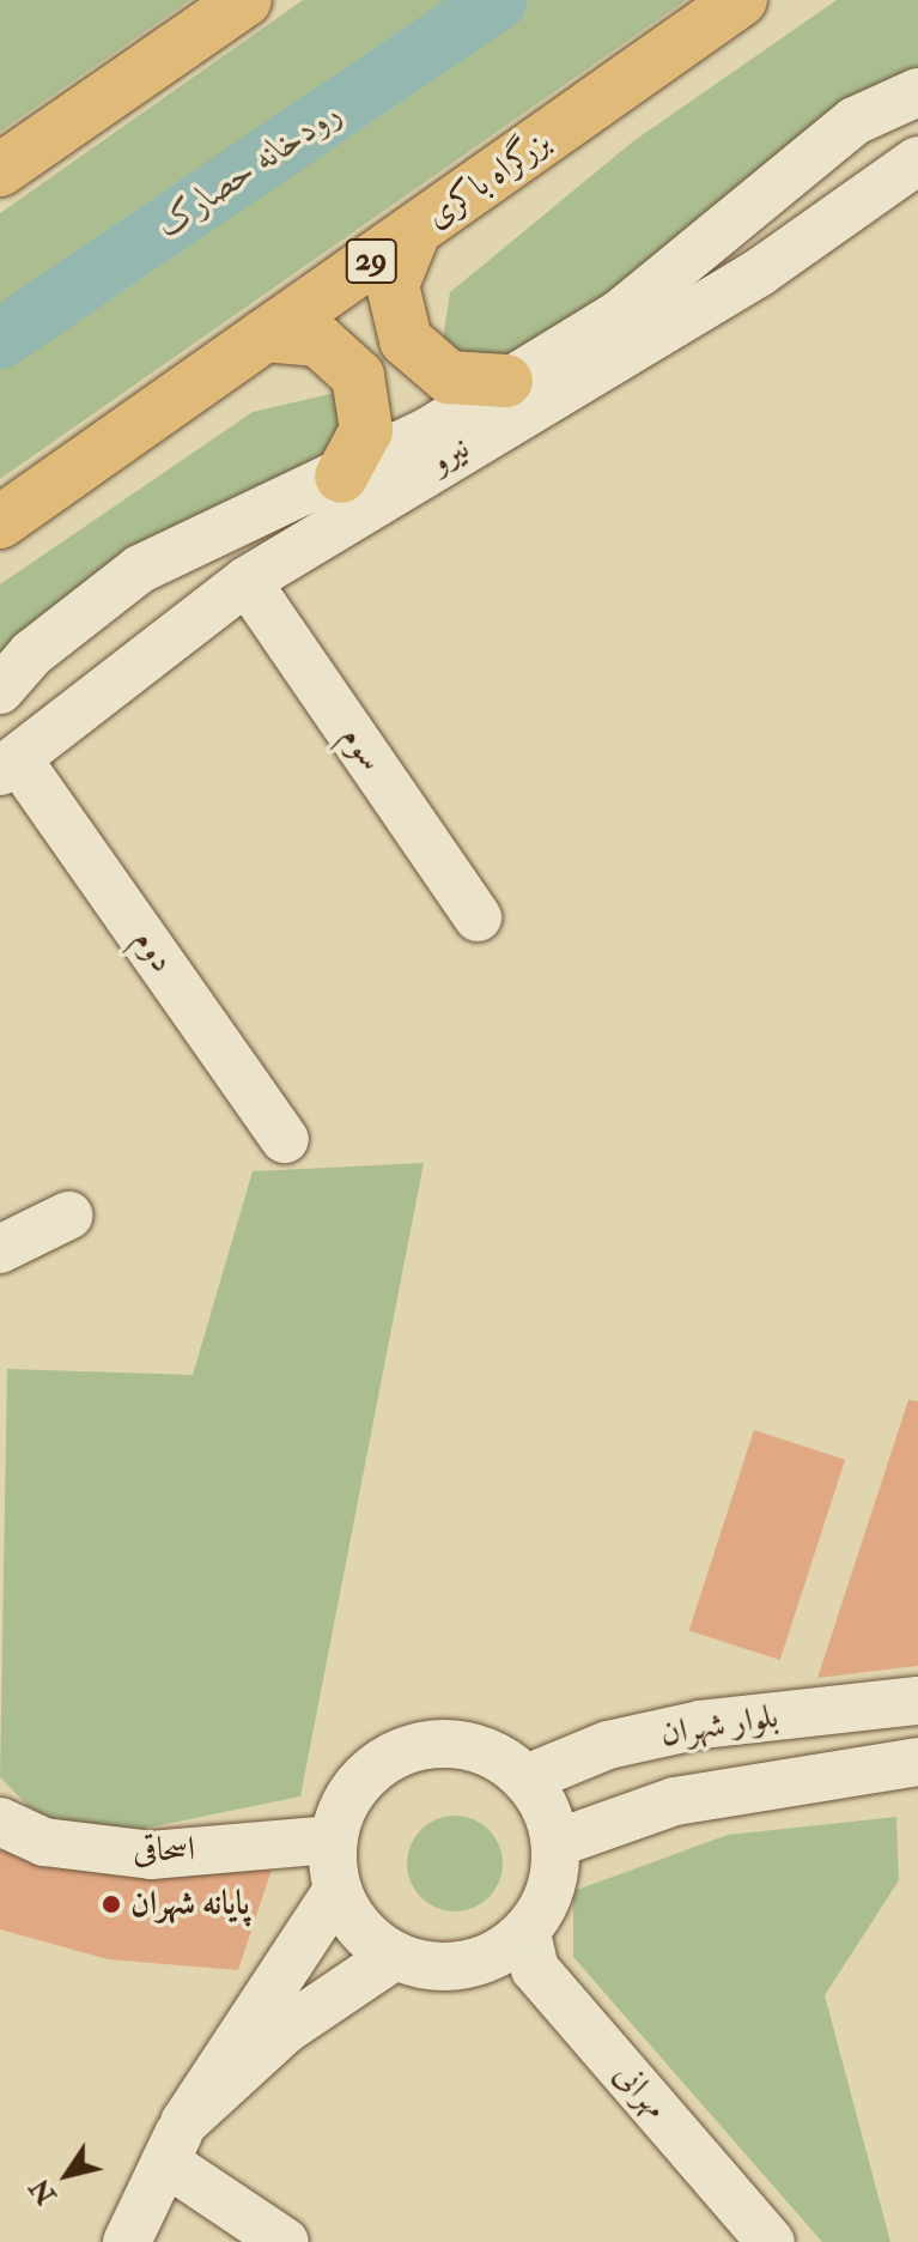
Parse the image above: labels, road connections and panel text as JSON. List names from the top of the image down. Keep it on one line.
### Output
{"streets":{"highway":["بزرگراه باکری","29"],"street":["نیرو","سوم","دوم","بلوار شهران","اسحاقی","مهرانی"]},"crossings":[["نیرو","سوم"],["نیرو","دوم"],["بلوار شهران","اسحاقی"],["بلوار شهران","مهرانی"],["اسحاقی","مهرانی"]],"water":["رودخانه حصارک"],"places":["پایانه شهران"],"north":"bottom left"}
